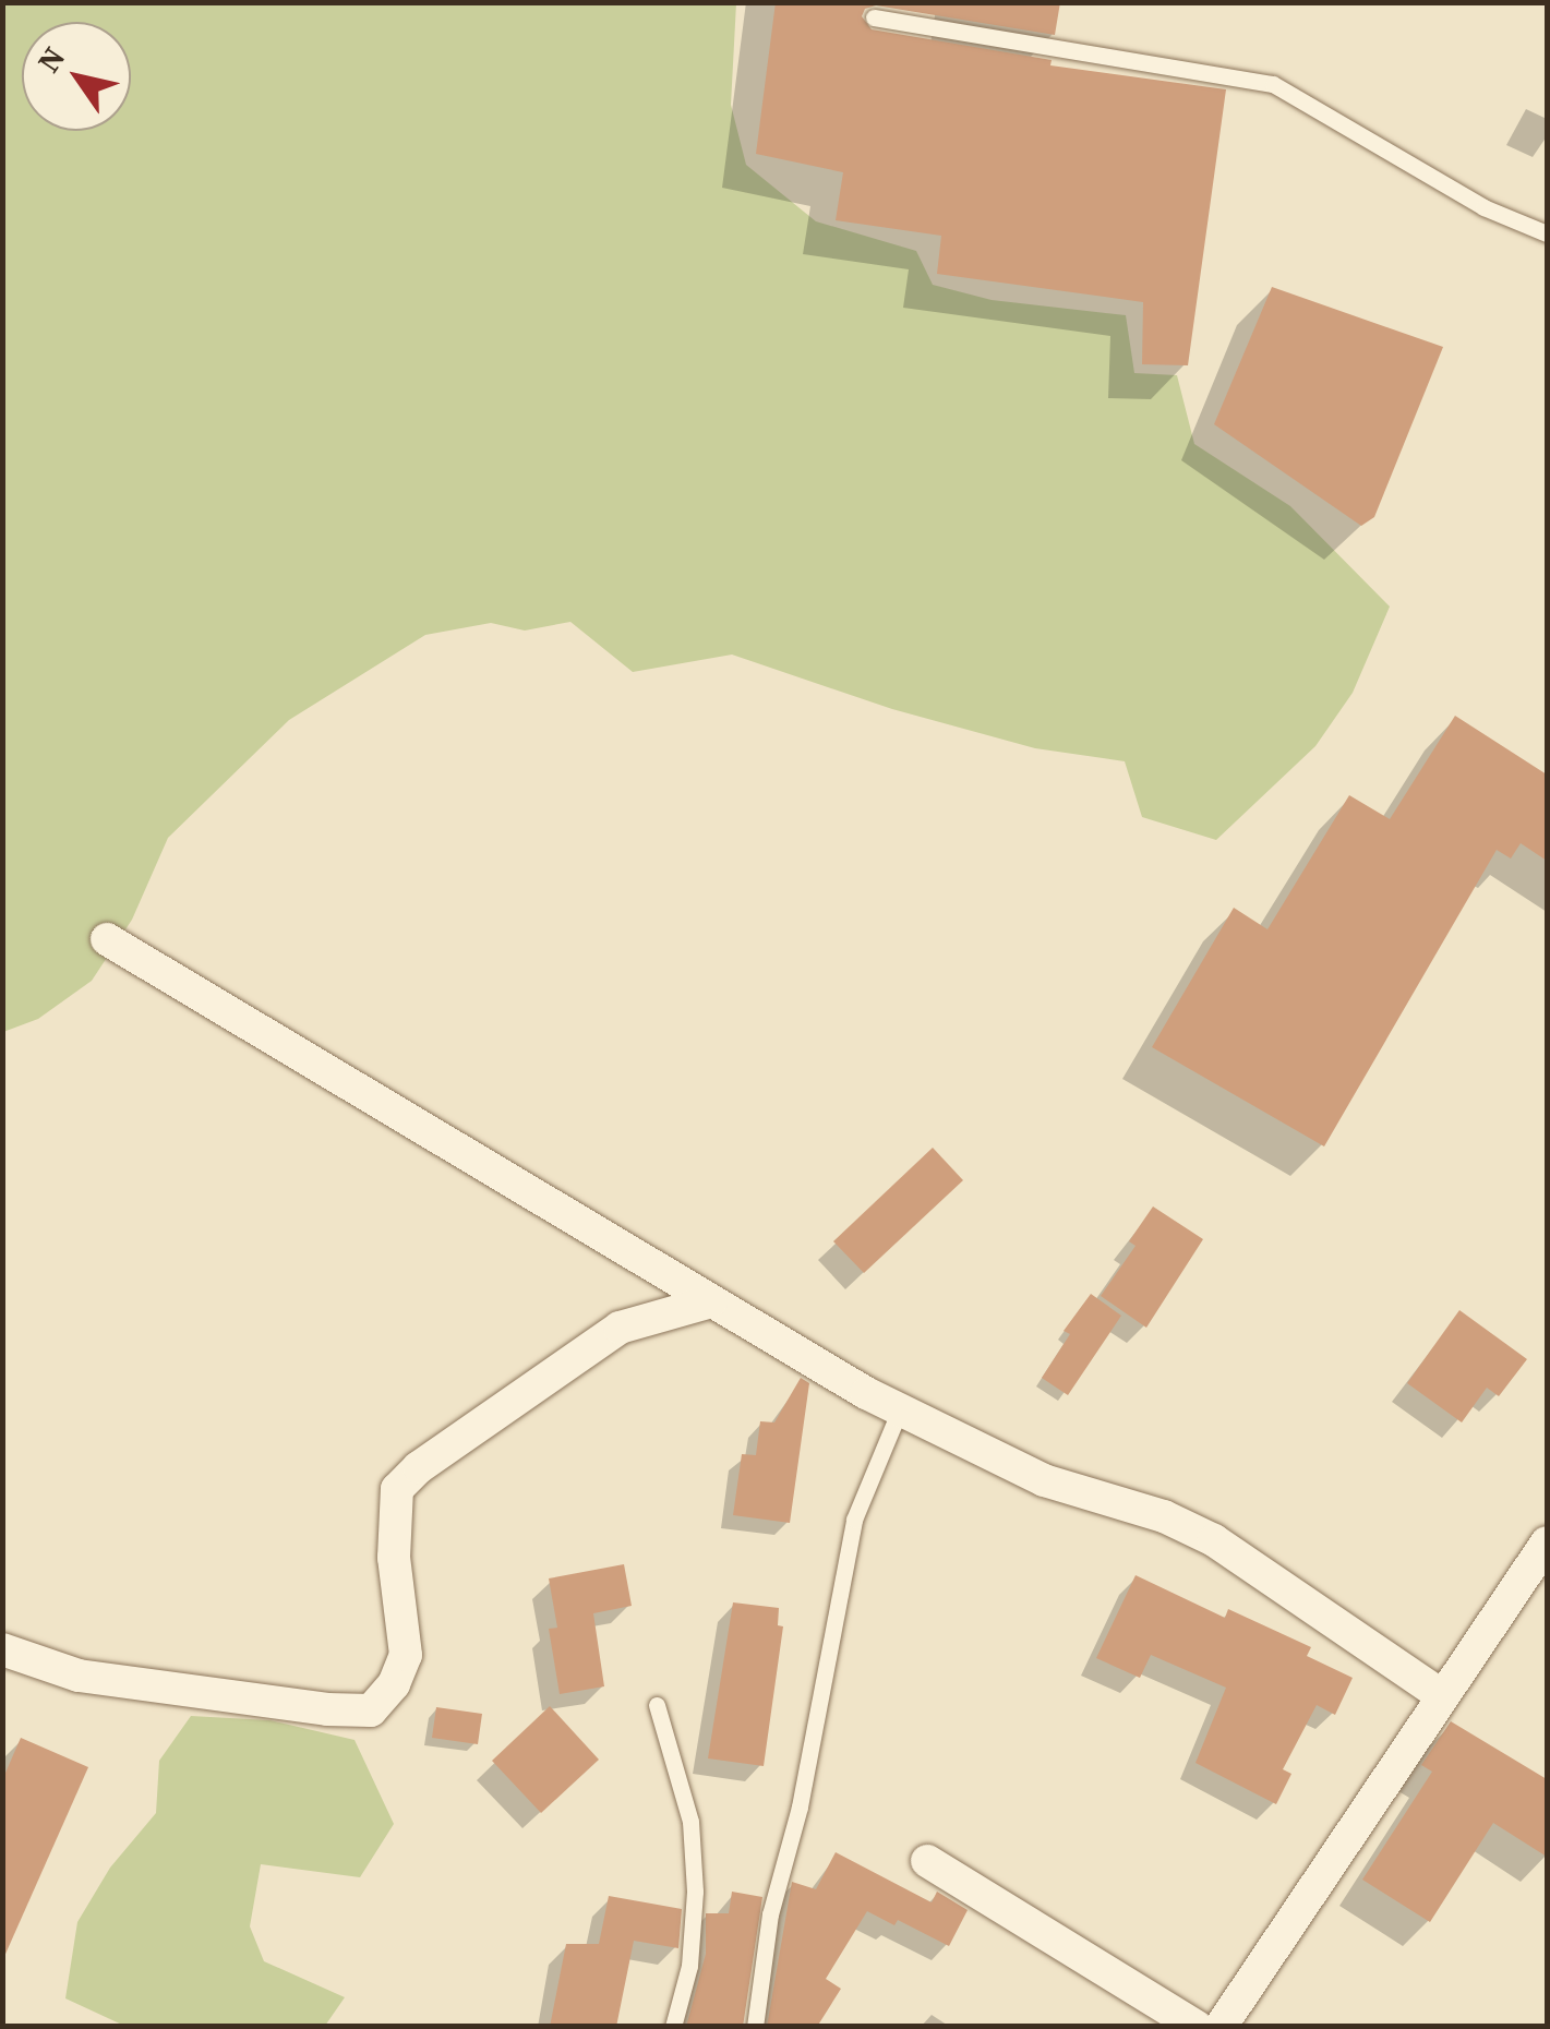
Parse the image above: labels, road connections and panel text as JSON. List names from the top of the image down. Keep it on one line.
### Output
{"north":"top left"}
